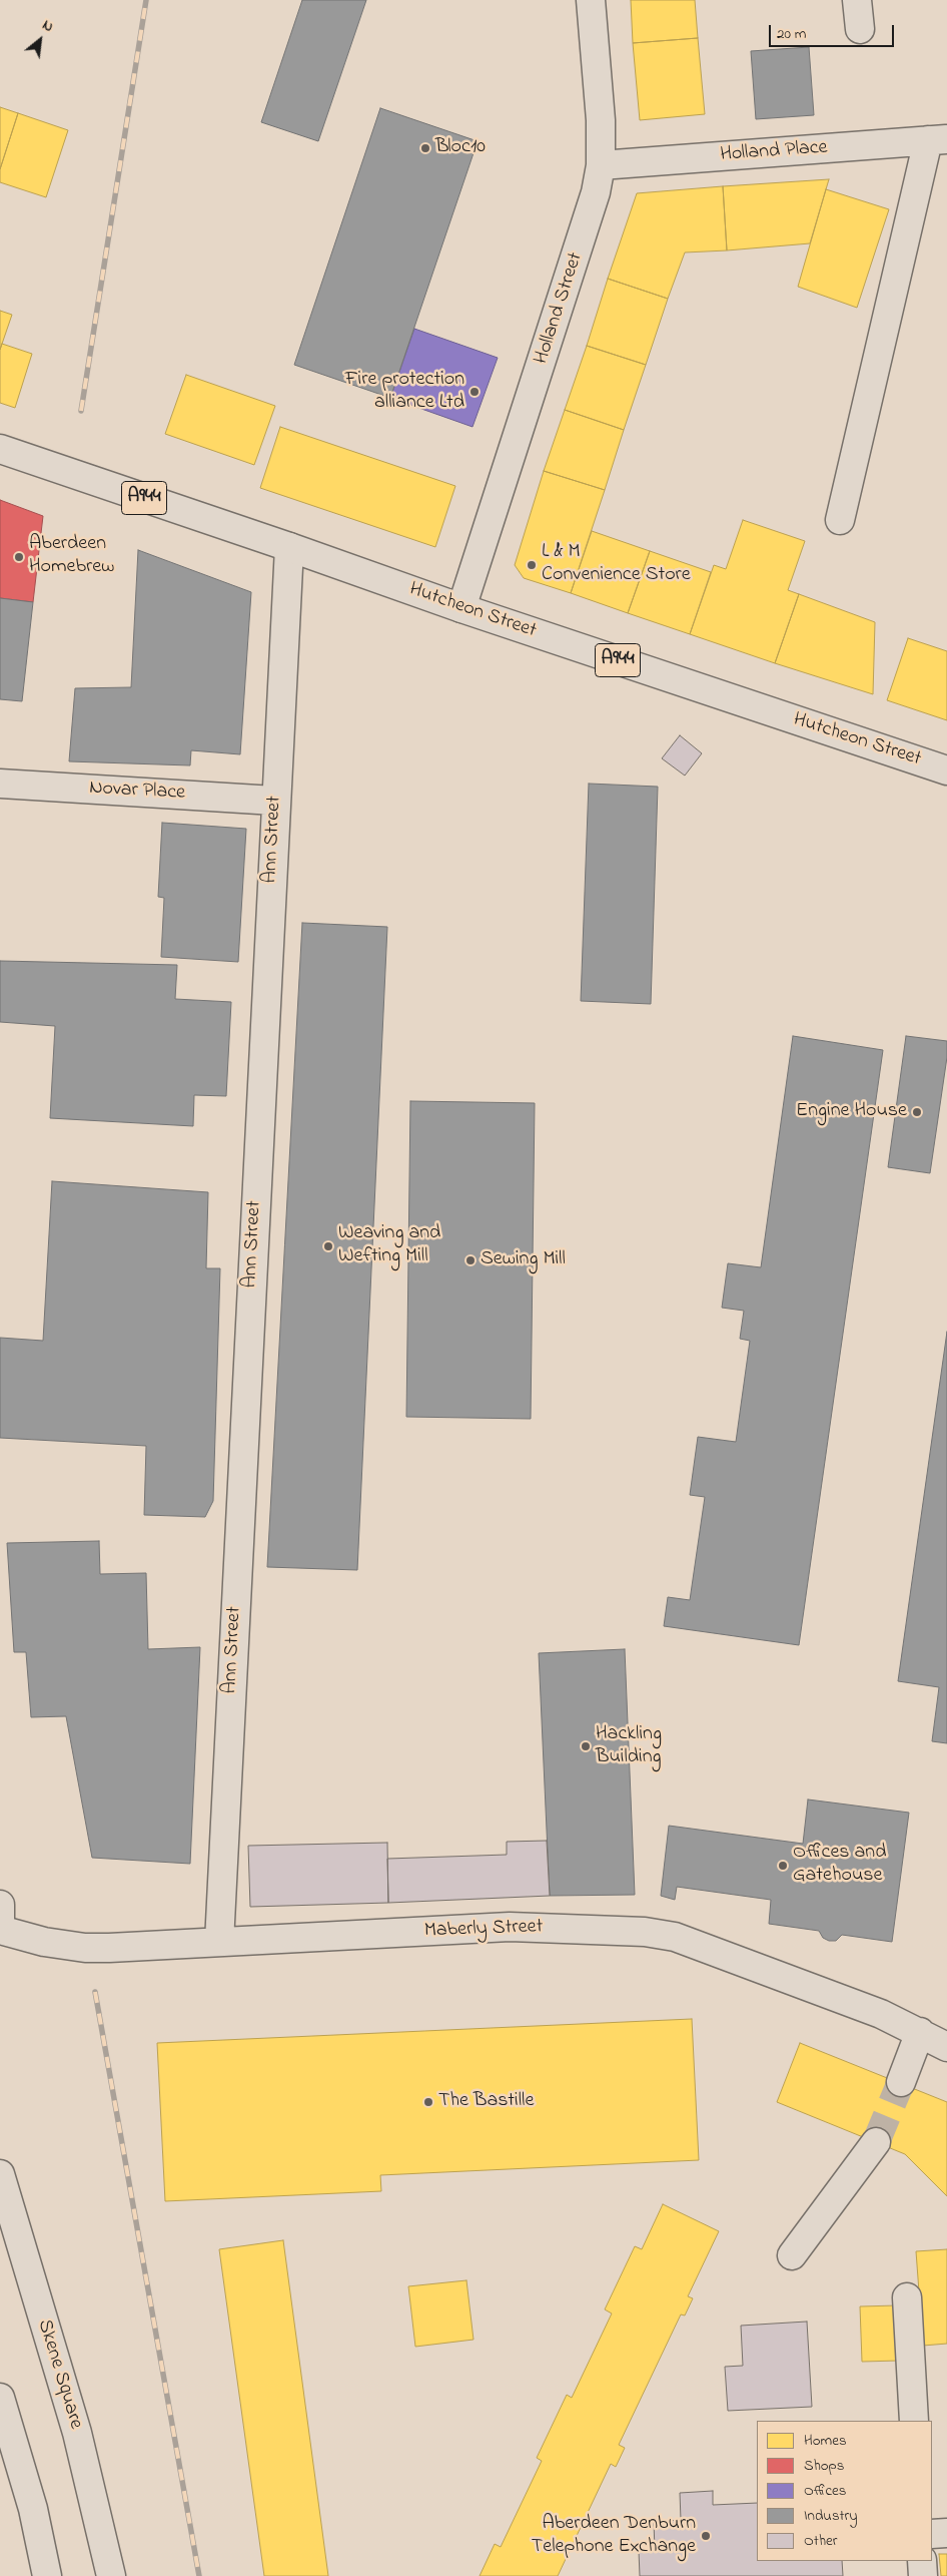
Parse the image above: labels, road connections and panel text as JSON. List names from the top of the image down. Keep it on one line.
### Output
{"streets":{"street":["Holland Place","Holland Street","A944","Hutcheon Street","Novar Place","Ann Street","Maberly Street","Skene Square"]},"crossings":[["Holland Place","Holland Street"],["Holland Street","Hutcheon Street"],["Hutcheon Street","Ann Street"],["Novar Place","Ann Street"],["Ann Street","Maberly Street"]],"places":["Bloc10","Fire protection alliance Ltd","Aberdeen Homebrew","L & M Convenience Store","Engine House","Weaving and Wefting Mill","Sewing Mill","Hackling Building","Offices and Gatehouse","The Bastille","Aberdeen Denburn Telephone Exchange"],"legend":["Homes","Shops","Offices","Industry","Other"],"scale_bar":"20 m","north":"top right"}
